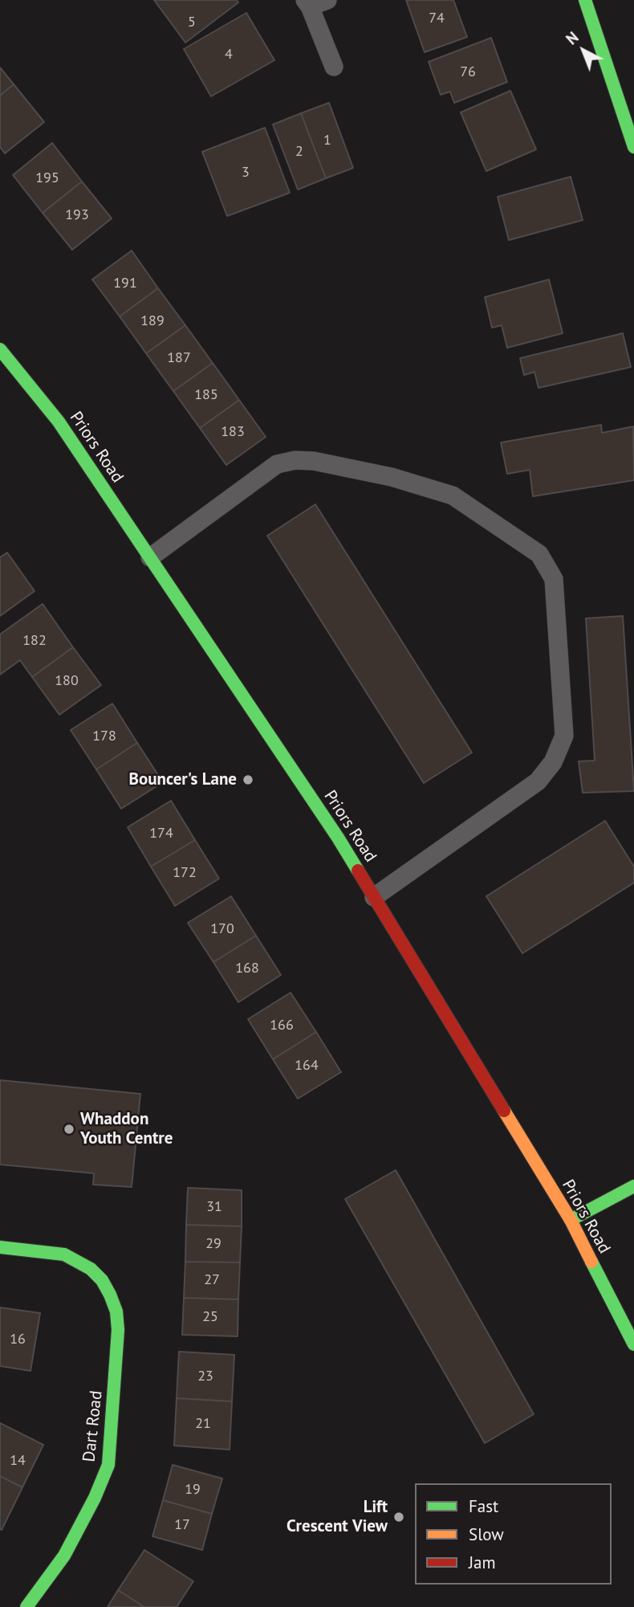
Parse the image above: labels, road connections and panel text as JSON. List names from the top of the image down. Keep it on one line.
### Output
{"streets":{"main road":["Priors Road","Dart Road"]},"places":["Bouncer's Lane","Whaddon Youth Centre","Lift Crescent View"],"house_numbers":["74","5","4","76","1","2","3","195","193","191","189","187","185","183","182","180","178","174","172","170","168","166","164","31","29","27","25","16","23","21","14","19","17"],"legend":["Fast","Slow","Jam"],"north":"top left"}
